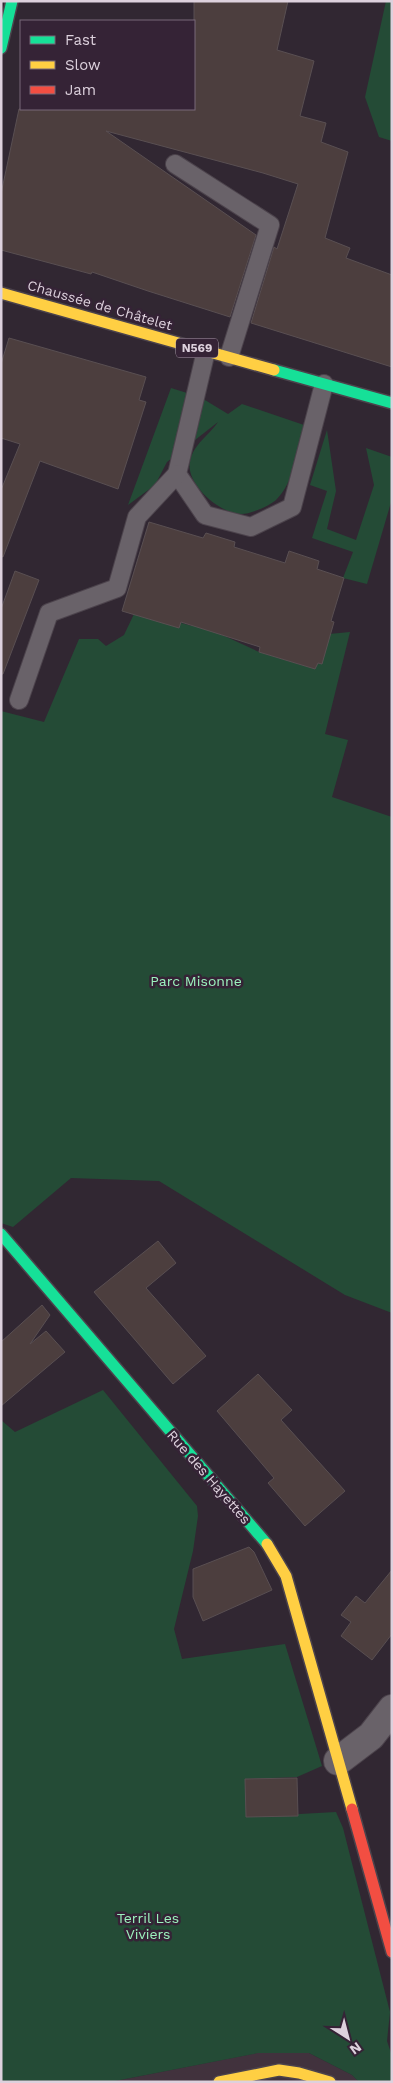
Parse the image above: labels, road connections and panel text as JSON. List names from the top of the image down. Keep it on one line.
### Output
{"streets":{"street":["Chaussée de Châtelet","N569","Rue des Hayettes"]},"parks":["Parc Misonne","Terril Les Viviers"],"legend":["Fast","Slow","Jam"],"north":"bottom right"}
